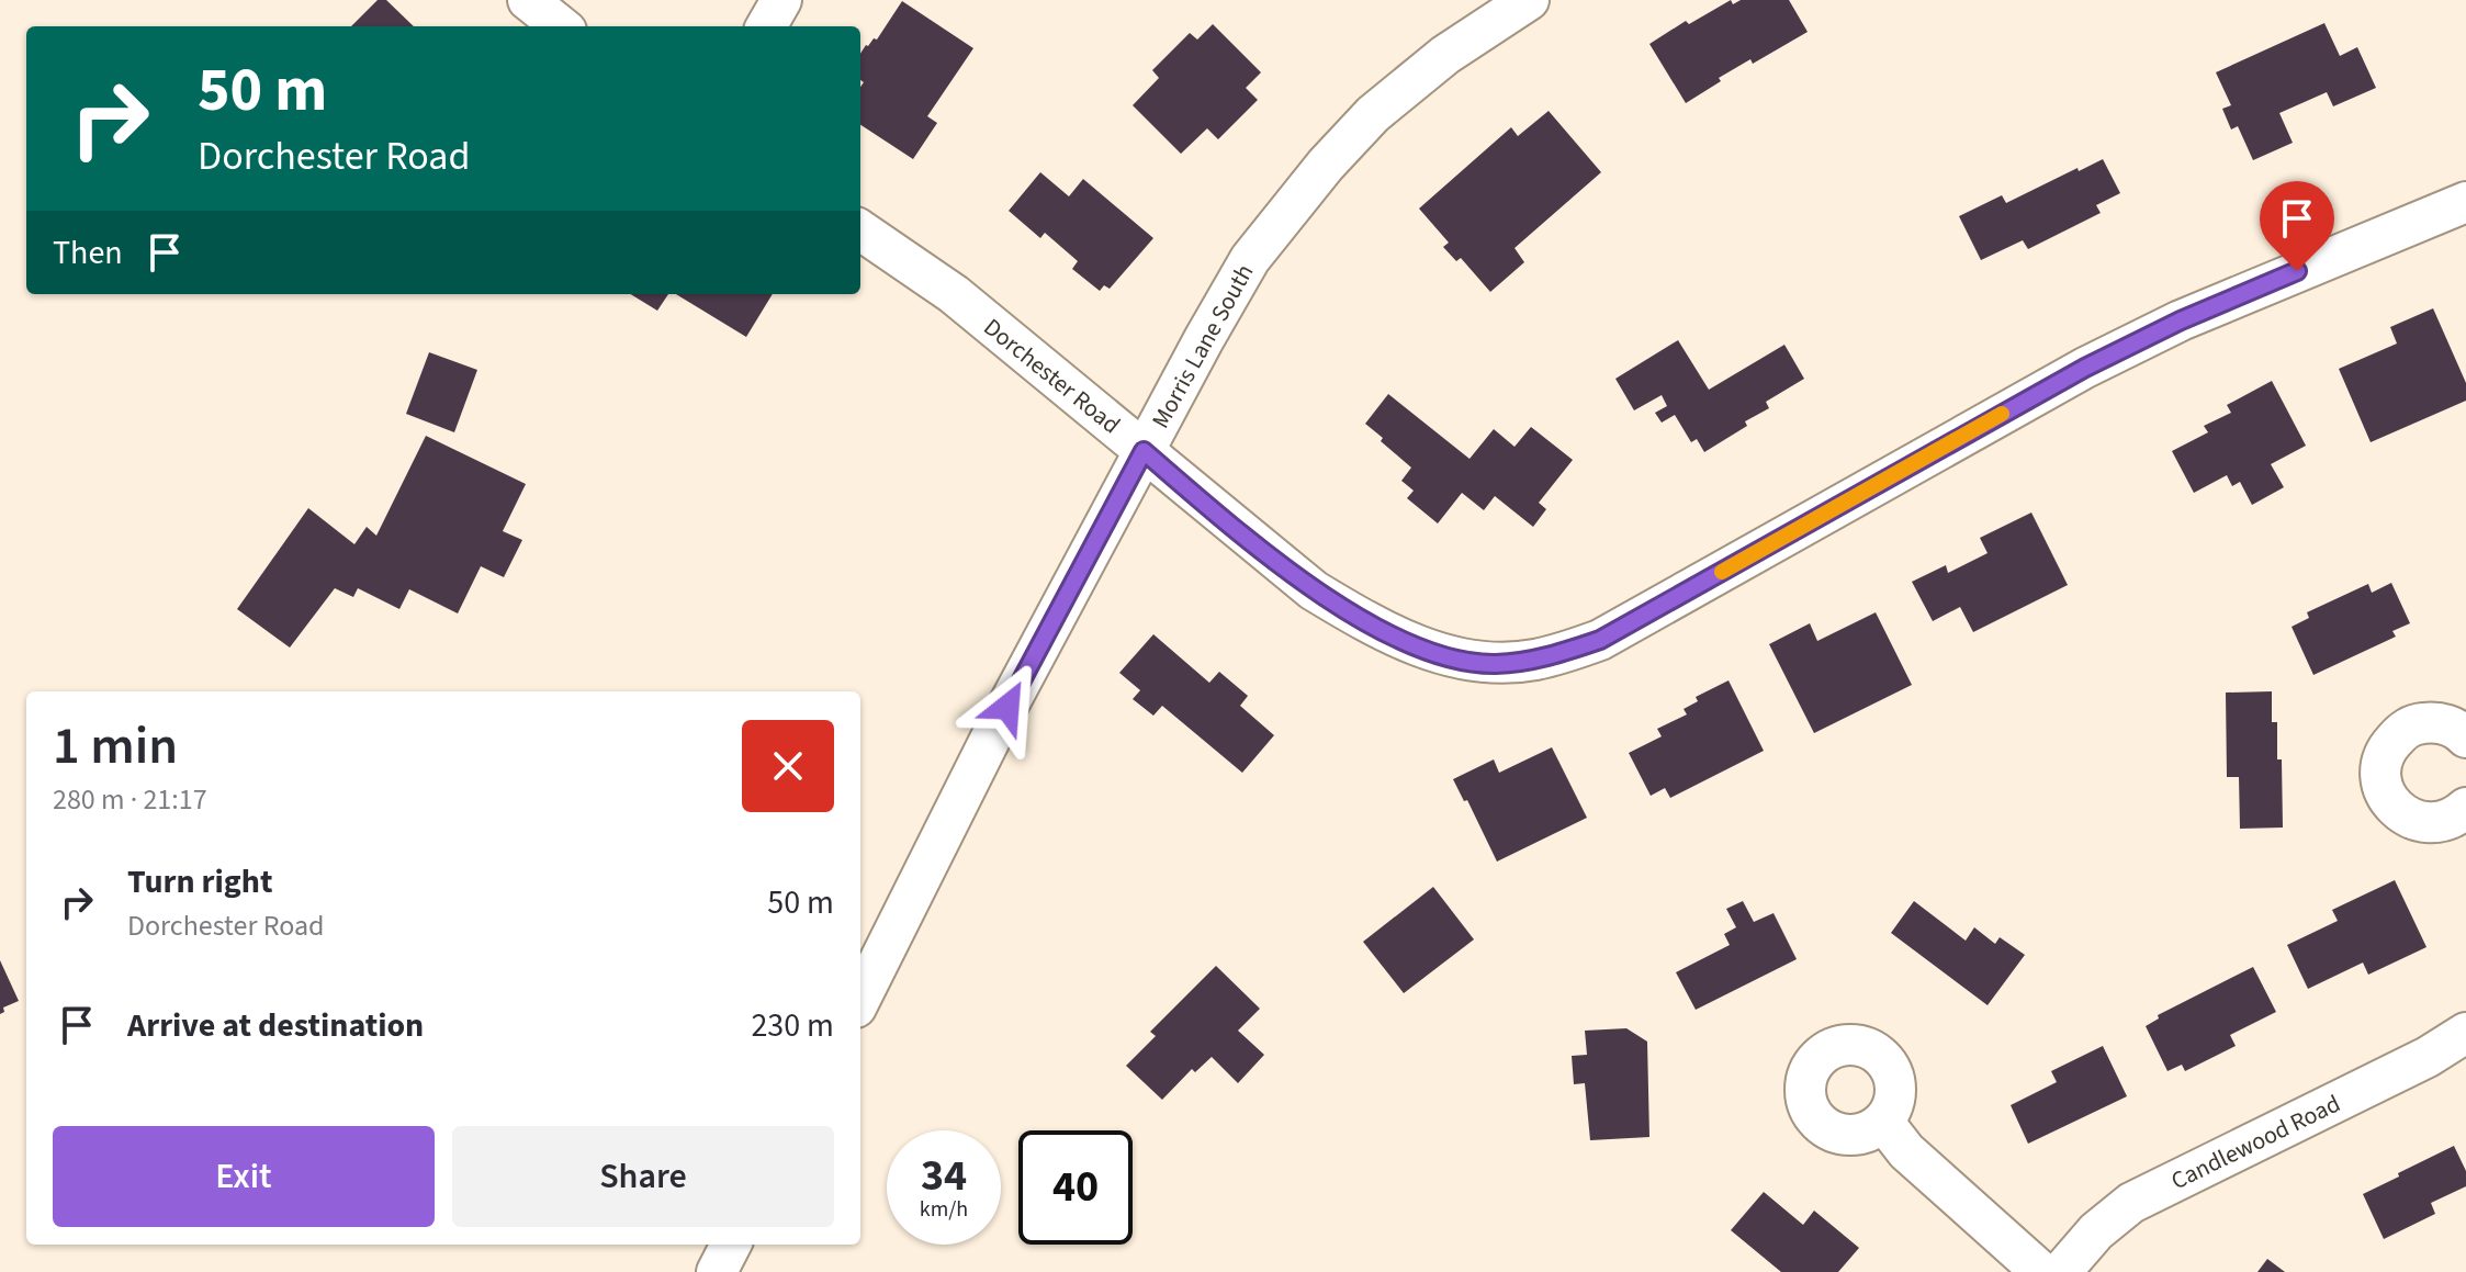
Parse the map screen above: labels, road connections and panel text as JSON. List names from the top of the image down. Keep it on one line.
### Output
{"streets":{"street":["Morris Lane South","Dorchester Road","Candlewood Road"]},"crossings":[["Morris Lane South","Dorchester Road"]],"page":{"turn":["50 m","Dorchester Road"],"then":"Then","heading":["1 min","280 m · 21:17"],"list":[{"name":"Turn right","note":"Dorchester Road","value":"50 m"},{"name":"Arrive at destination","value":"230 m"}],"buttons":["Exit","Share"],"speed":"34 km/h","limit":"40"}}
